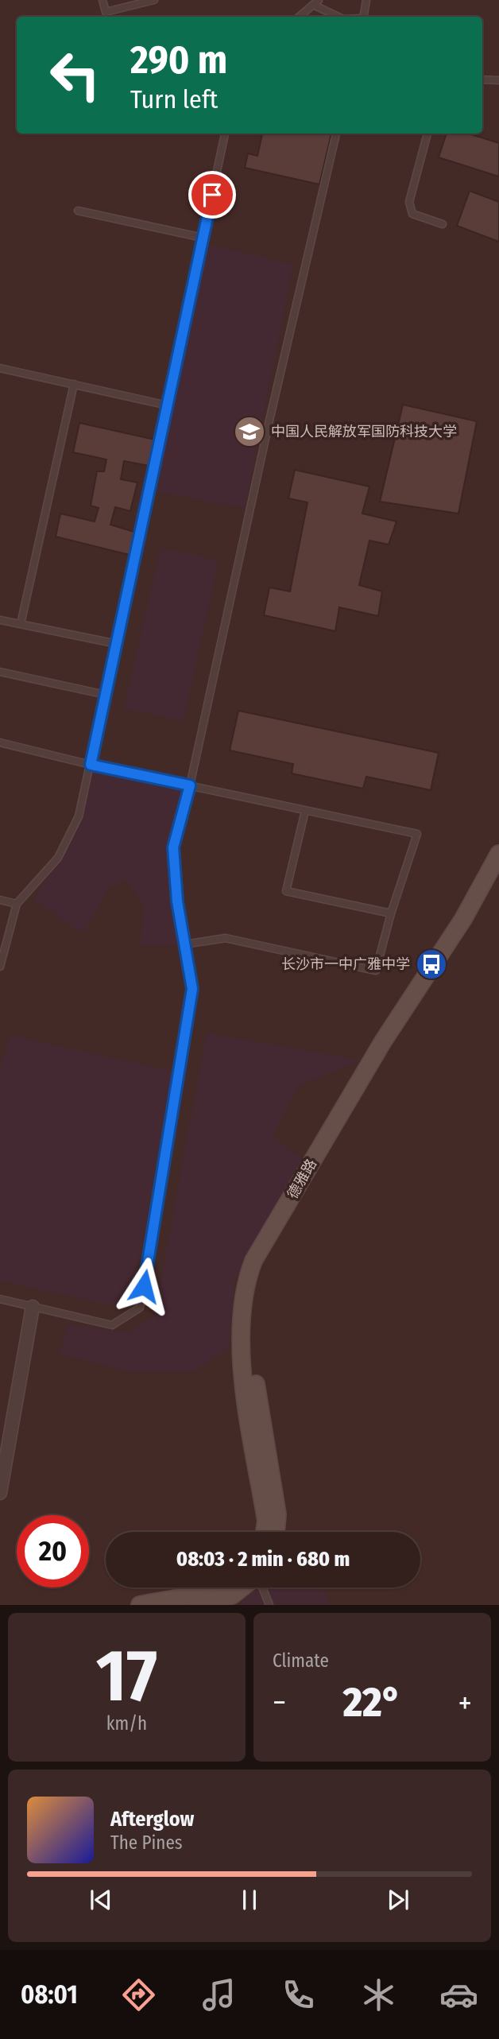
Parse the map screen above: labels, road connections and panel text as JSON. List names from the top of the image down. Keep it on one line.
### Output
{"streets":{"street":["德雅路"]},"places":{"school or university":["中国人民解放军国防科技大学"],"bus stop":["长沙市一中广雅中学"]},"page":{"turn":["290 m","Turn left"],"limit":"20","trip":"08:03 · 2 min · 680 m","tile":[["17","km/h"],"Climate"],"heat":["−","22°","+"],"song":["Afterglow","The Pines"],"tabs":"08:01"}}
